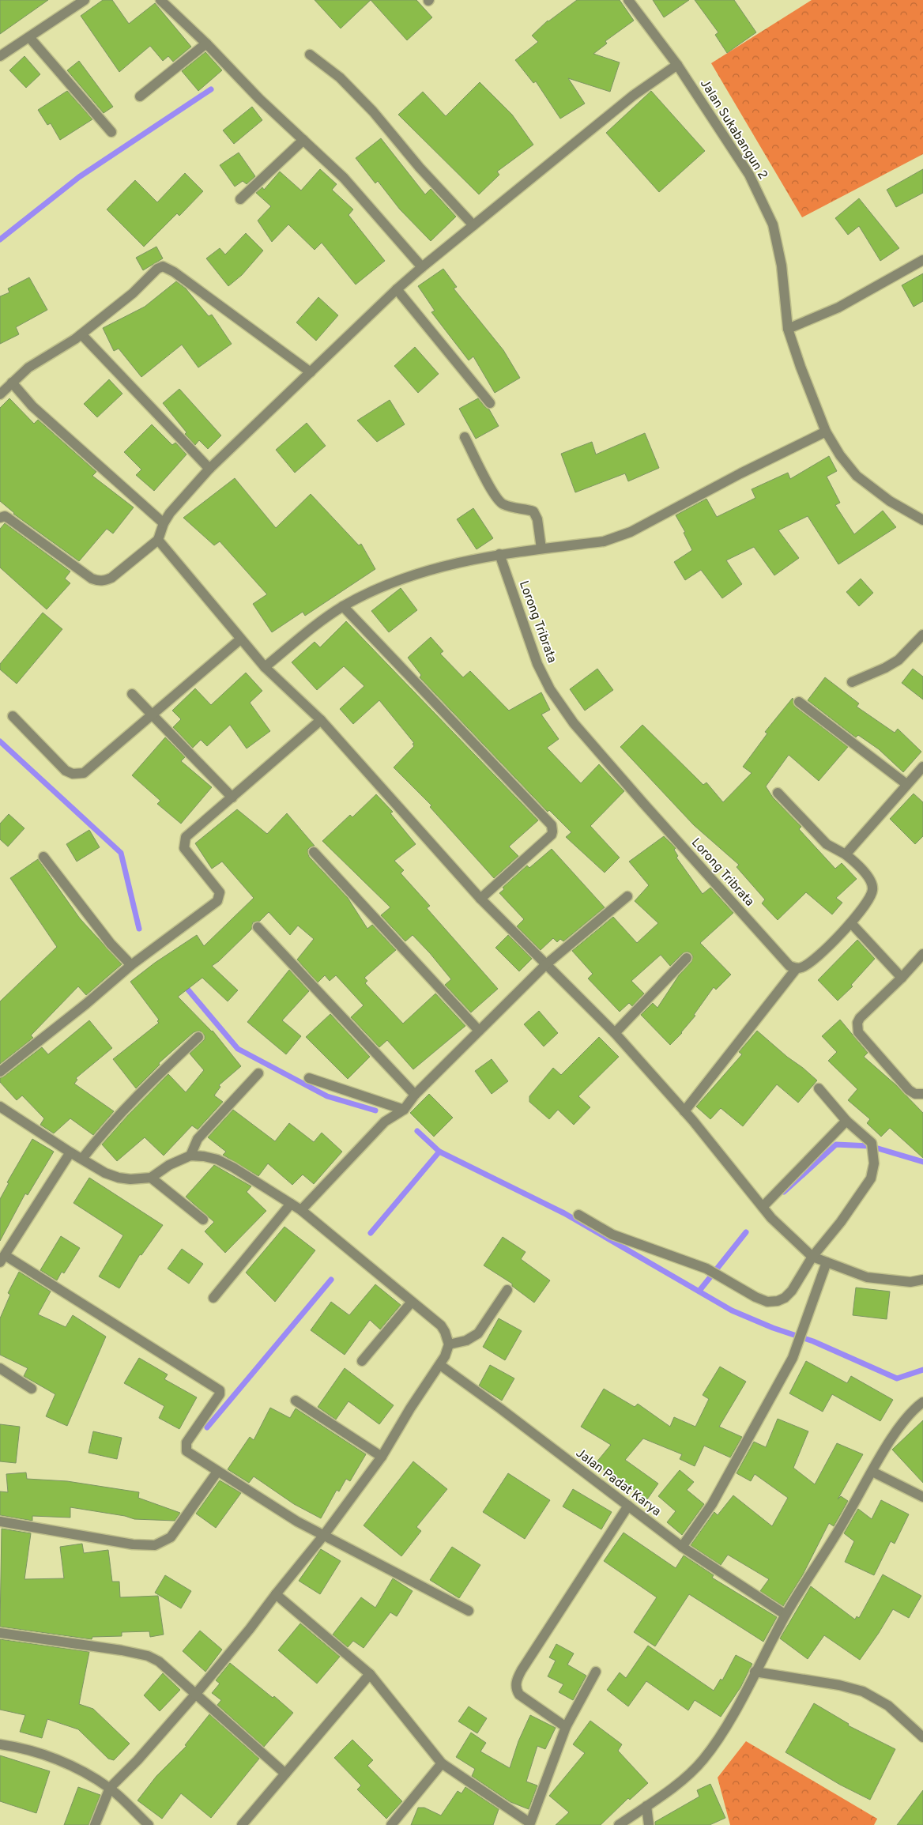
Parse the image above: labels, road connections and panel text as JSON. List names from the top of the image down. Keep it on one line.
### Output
{"streets":{"street":["Jalan Sukabangun 2","Lorong Tribrata","Jalan Padat Karya"]}}
